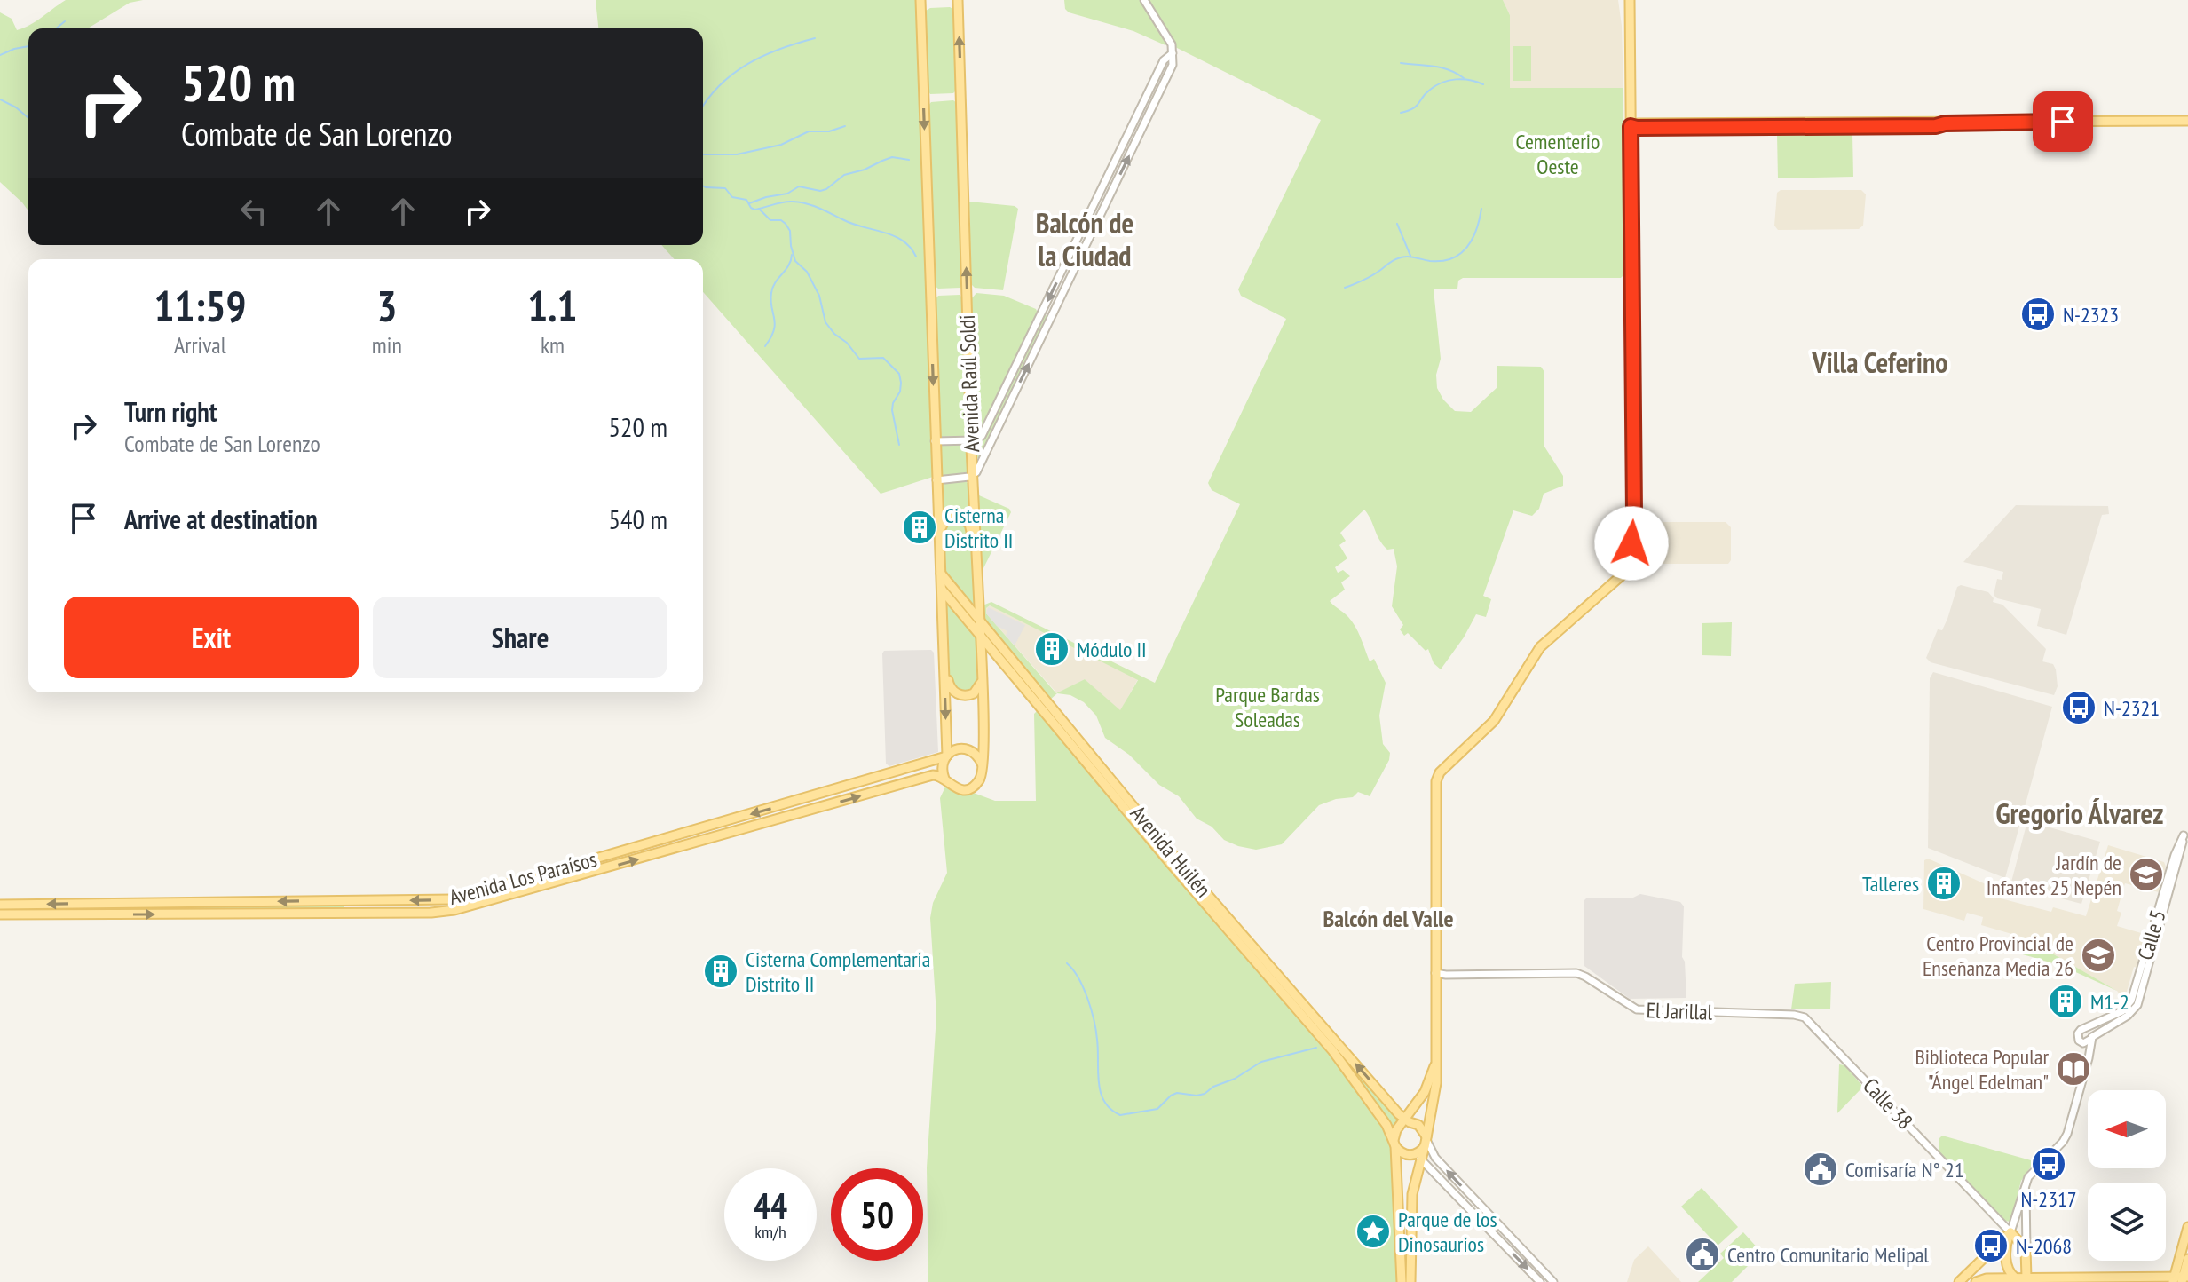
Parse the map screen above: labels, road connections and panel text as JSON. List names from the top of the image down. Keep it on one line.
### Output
{"streets":{"main road":["Avenida Raúl Soldi","Avenida Huilén","Avenida Los Paraísos","Calle 38"],"street":["Calle 5","El Jarillal"]},"crossings":[["Avenida Raúl Soldi","Avenida Huilén"],["Avenida Raúl Soldi","Avenida Los Paraísos"],["El Jarillal","Calle 38"]],"districts":["Balcón de la Ciudad","Villa Ceferino","Gregorio Álvarez","Balcón del Valle"],"parks":["Cementerio Oeste","Parque Bardas Soleadas"],"places":{"bus stop":["N-2323","N-2321","N-2317","N-2068"],"building":["Cisterna Distrito II","Módulo II","Talleres","Cisterna Complementaria Distrito II","M1-2"],"school or university":["Jardín de Infantes 25 Nepén","Centro Provincial de Enseñanza Media 26"],"library":["Biblioteca Popular \"Ángel Edelman\""],"public building":["Comisaría N° 21","Centro Comunitario Melipal"],"place":["Parque de los Dinosaurios"]},"north":"left","page":{"turn":["520 m","Combate de San Lorenzo"],"eta":["11:59","Arrival","3","min","1.1","km"],"list":[{"name":"Turn right","note":"Combate de San Lorenzo","value":"520 m"},{"name":"Arrive at destination","value":"540 m"}],"buttons":["Exit","Share"],"speed":"44 km/h","limit":"50"}}
